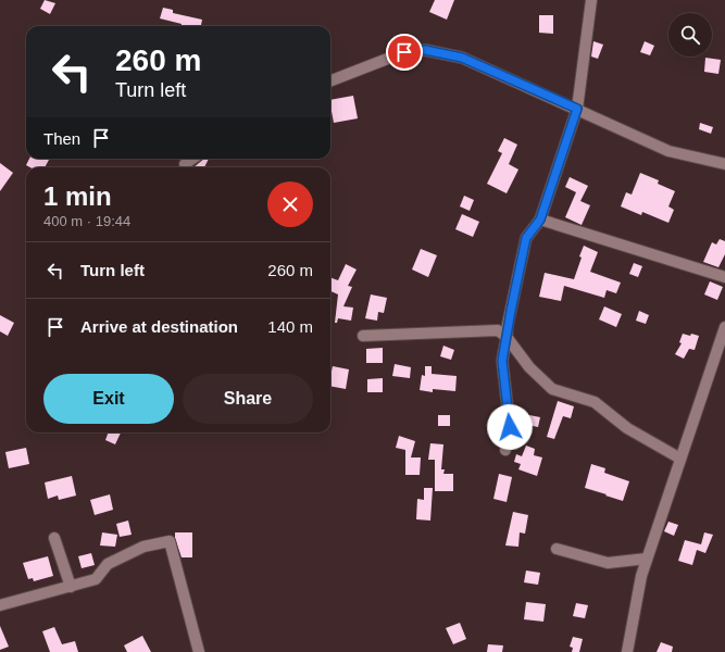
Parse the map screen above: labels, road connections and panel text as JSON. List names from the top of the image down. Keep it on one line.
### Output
{"page":{"turn":["260 m","Turn left"],"then":"Then","heading":["1 min","400 m · 19:44"],"list":[{"name":"Turn left","value":"260 m"},{"name":"Arrive at destination","value":"140 m"}],"buttons":["Exit","Share"]}}
